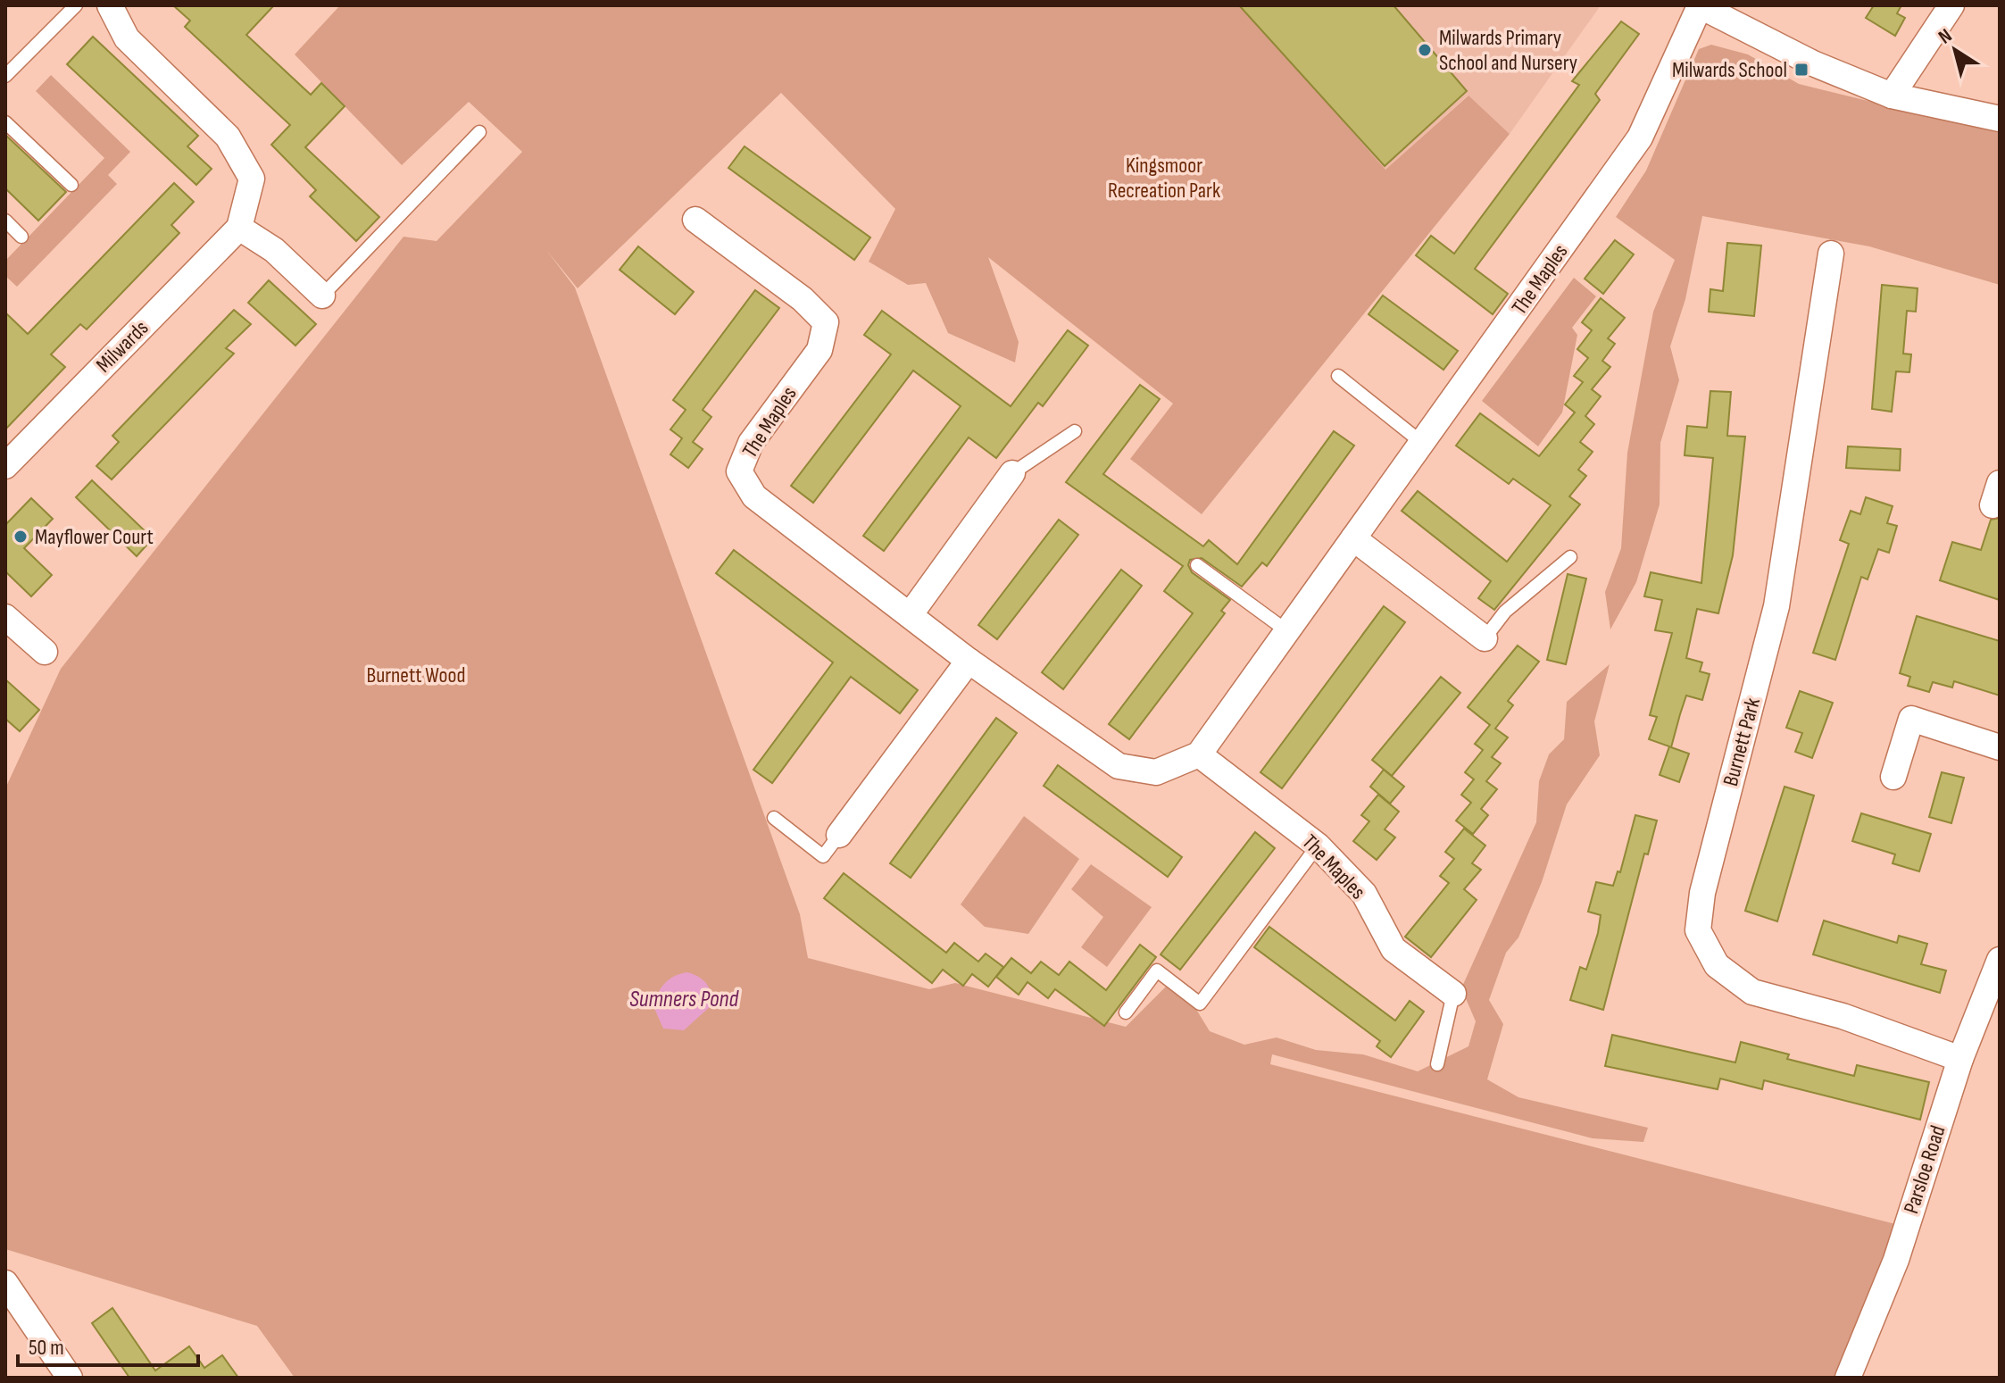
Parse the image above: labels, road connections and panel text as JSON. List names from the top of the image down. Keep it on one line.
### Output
{"streets":{"street":["The Maples","Milwards","Burnett Park","Parsloe Road"]},"crossings":[["Burnett Park","Parsloe Road"]],"water":["Sumners Pond"],"parks":["Kingsmoor Recreation Park","Burnett Wood"],"places":{"other":["Milwards Primary School and Nursery","Mayflower Court"],"transit":["Milwards School"]},"scale_bar":"50 m","north":"top left"}
